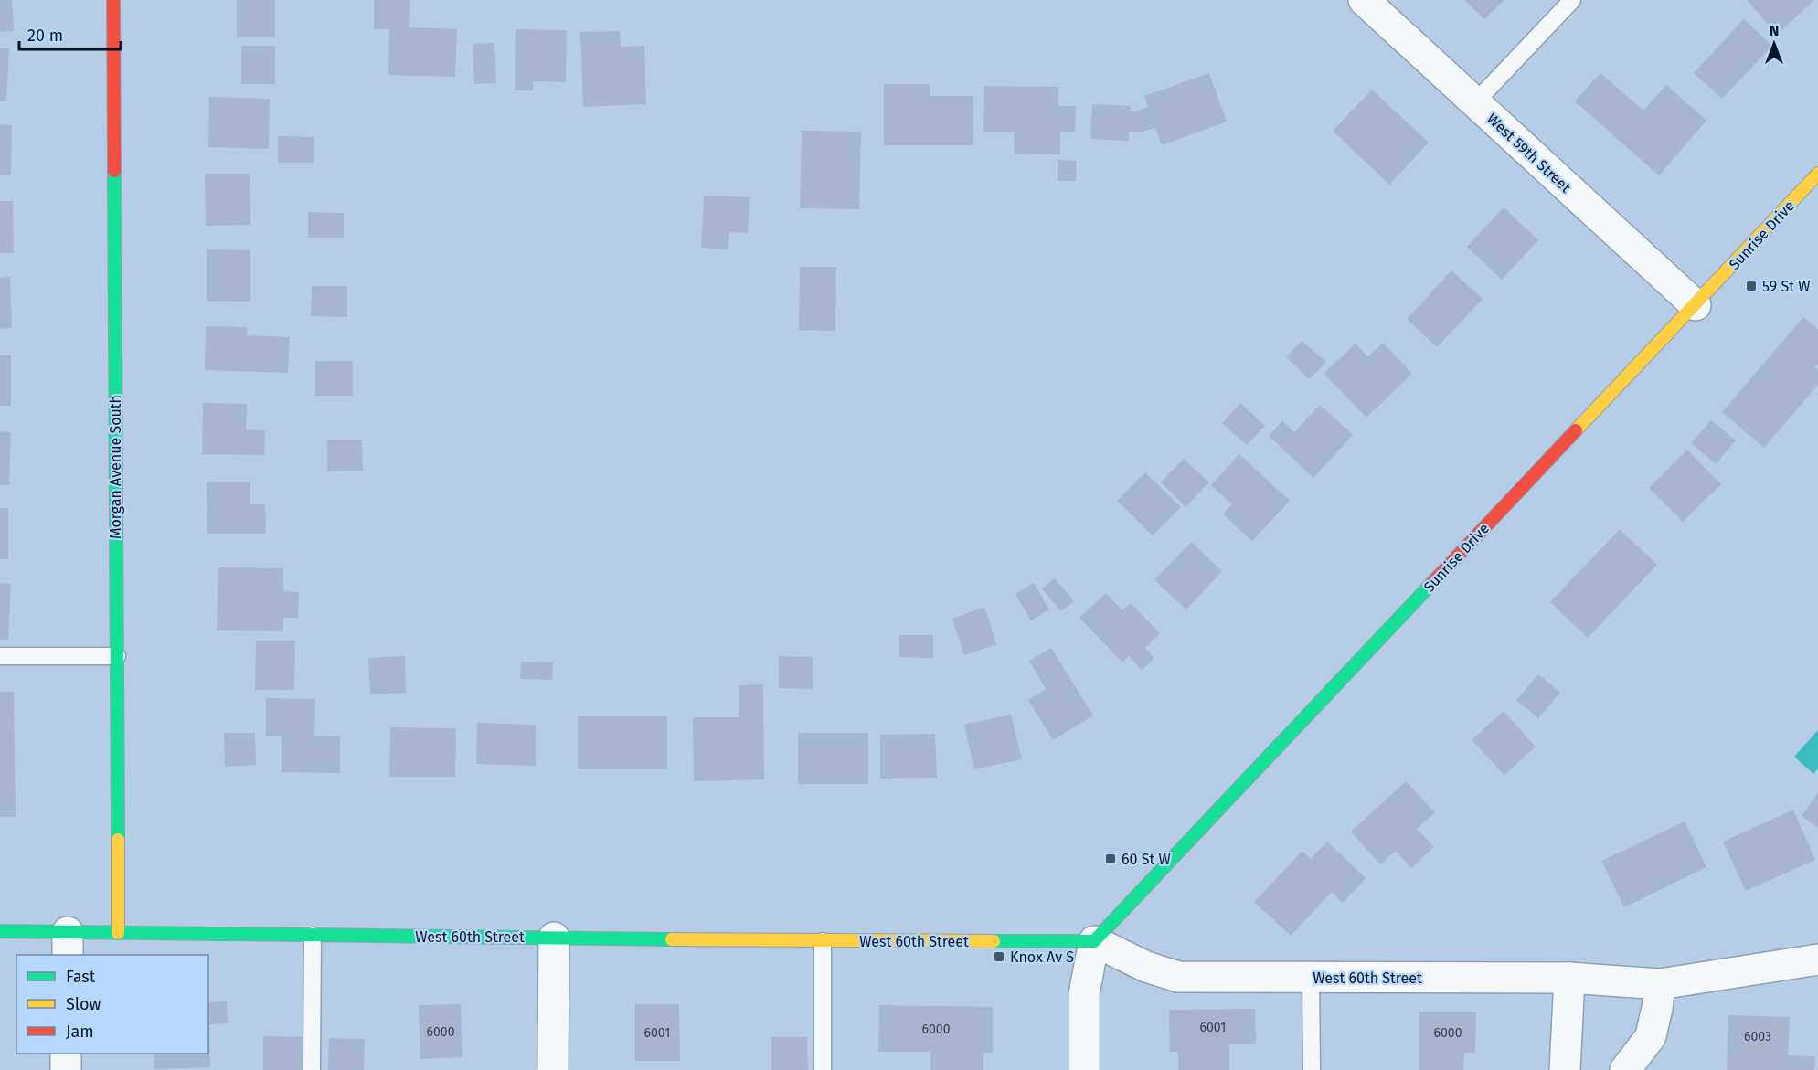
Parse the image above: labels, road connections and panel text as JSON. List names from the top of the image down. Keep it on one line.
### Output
{"streets":{"street":["West 59th Street","Sunrise Drive","Morgan Avenue South","West 60th Street"]},"crossings":[["West 59th Street","Sunrise Drive"],["Sunrise Drive","West 60th Street"],["Morgan Avenue South","West 60th Street"]],"places":{"transit":["59 St W","60 St W","Knox Av S"]},"house_numbers":["6001","6000","6000","6001","6000","6003"],"legend":["Fast","Slow","Jam"],"scale_bar":"20 m","north":"top"}
